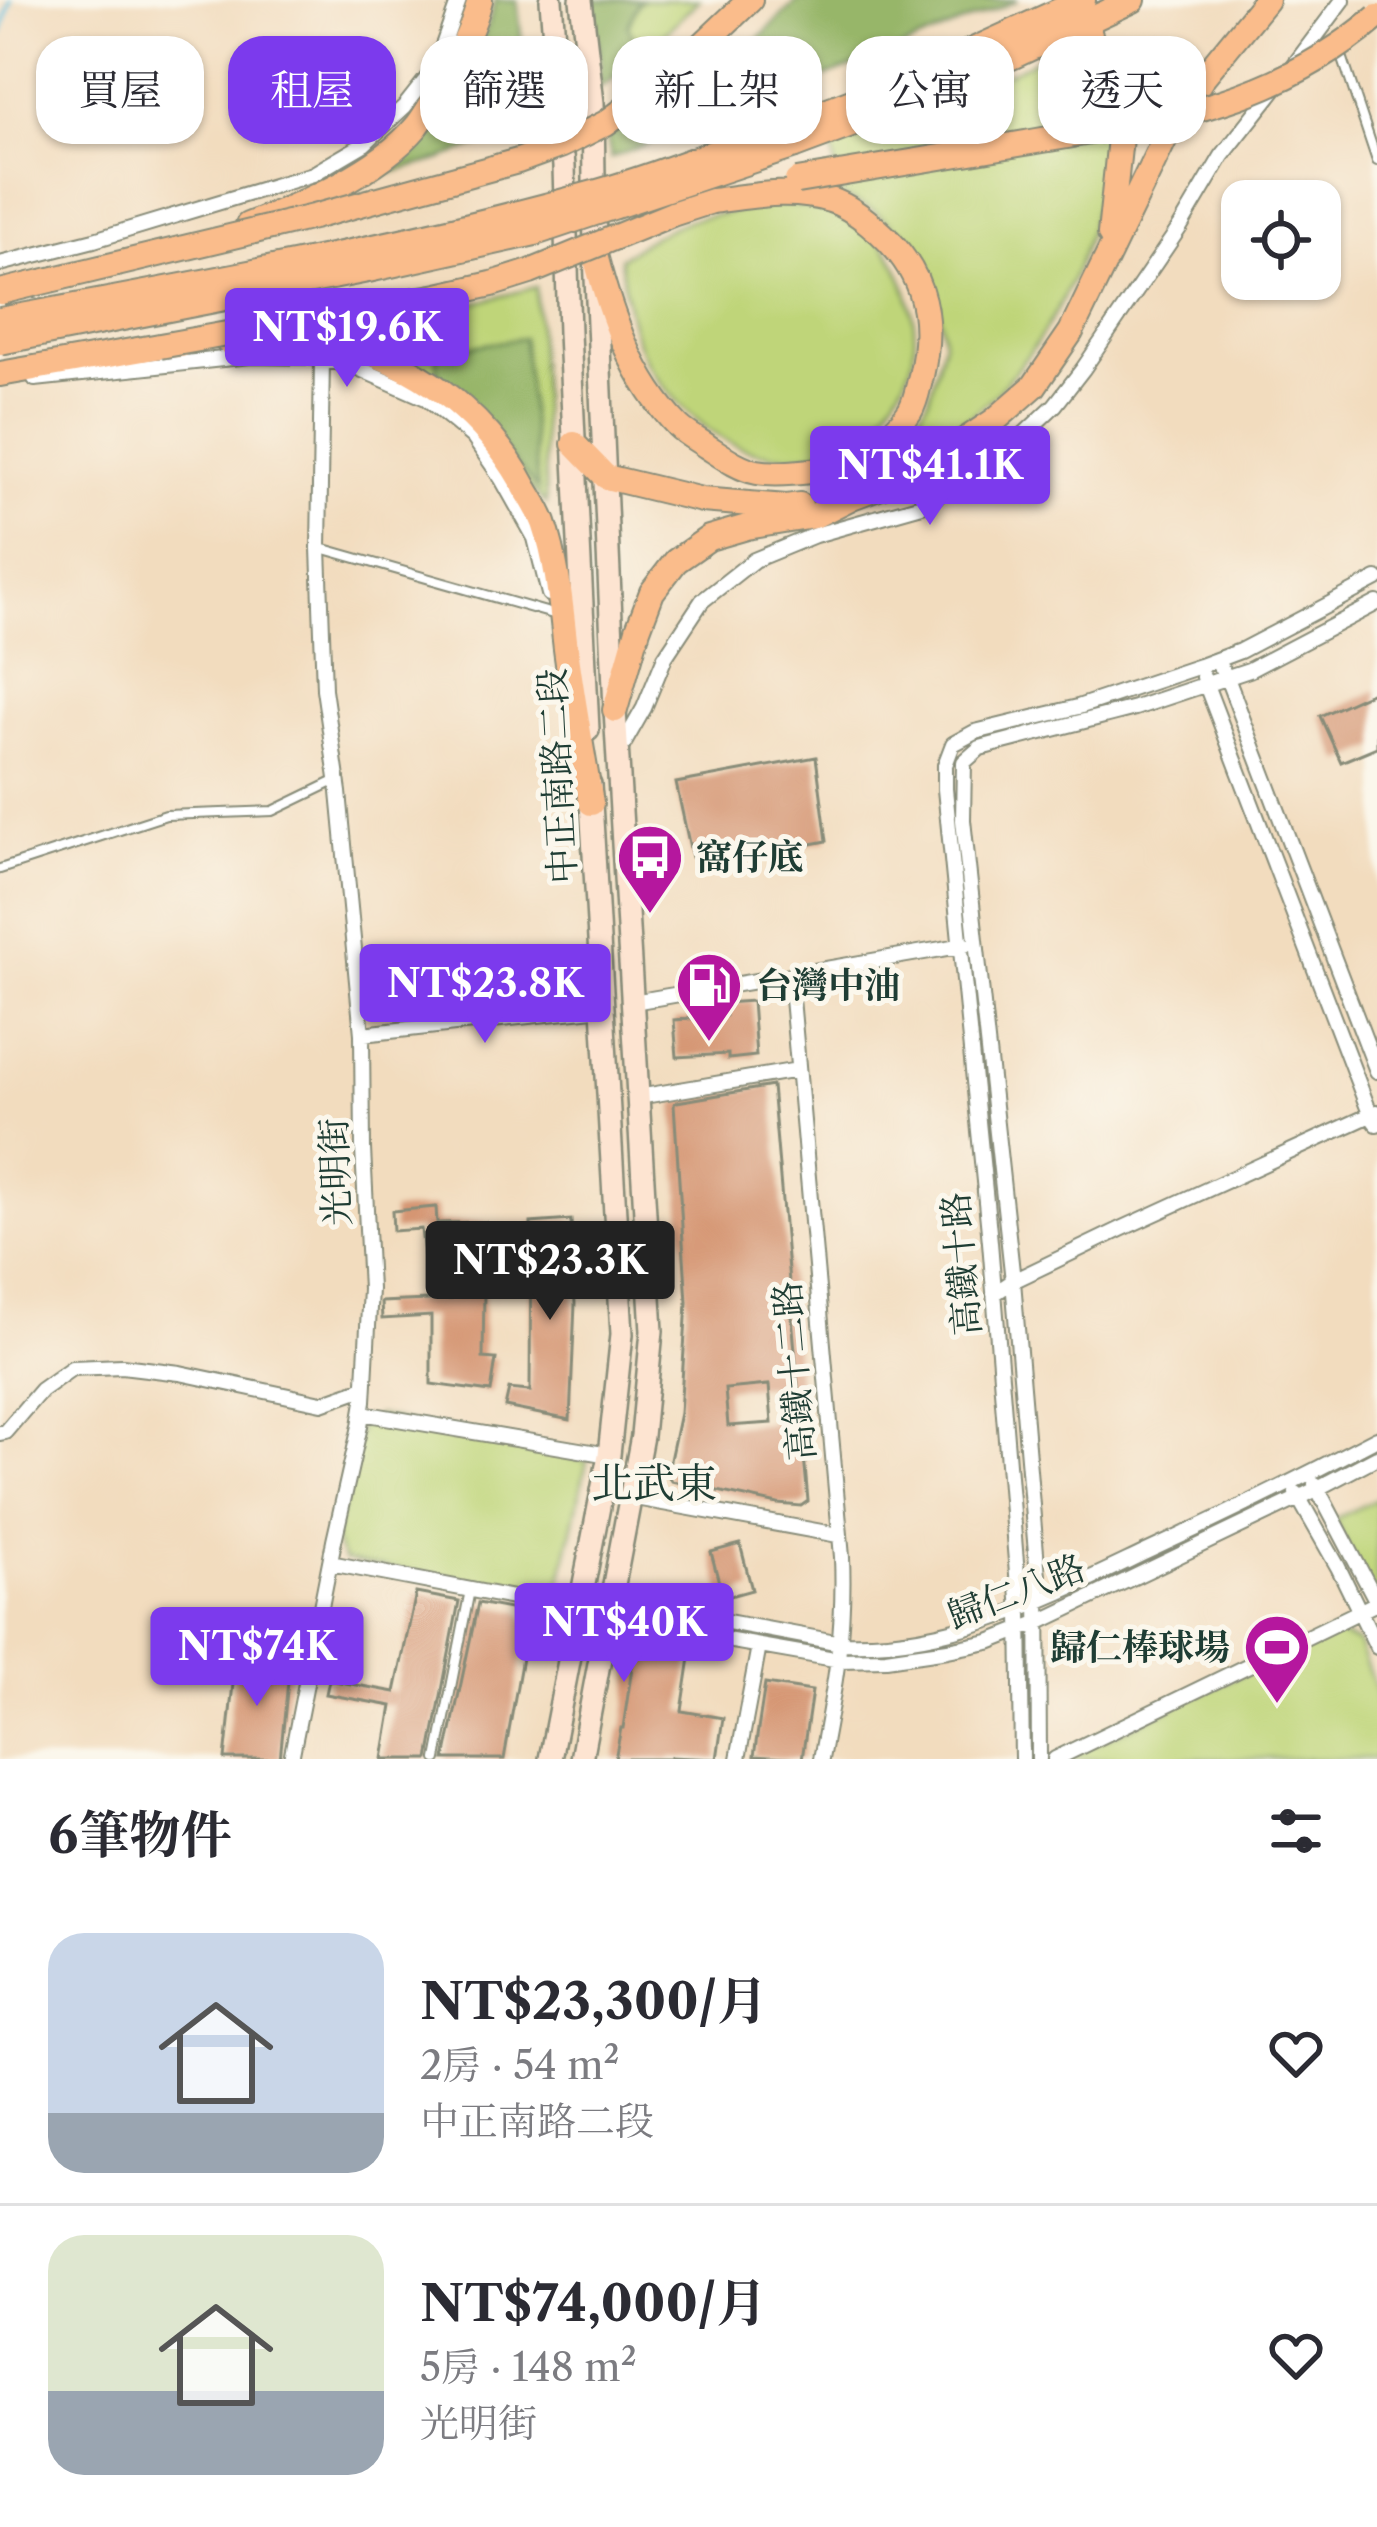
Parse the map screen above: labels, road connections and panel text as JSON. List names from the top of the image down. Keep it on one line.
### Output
{"streets":{"street":["中正南路二段","光明街","高鐵十路","高鐵十二路","歸仁八路"]},"crossings":[["中正南路二段","歸仁八路"],["高鐵十路","歸仁八路"],["高鐵十二路","歸仁八路"]],"districts":["北武東"],"places":{"bus stop":["窩仔底"],"fuel station":["台灣中油"],"sports":["歸仁棒球場"]},"page":{"chip":["買屋","租屋","篩選","新上架","公寓","透天"],"price":["NT$19.6K","NT$41.1K","NT$23.8K","NT$23.3K","NT$40K","NT$74K"],"heading":"6筆物件","list":[{"name":"NT$23,300/月","note":"2房 · 54 m² · 中正南路二段"},{"name":"NT$74,000/月","note":"5房 · 148 m² · 光明街"}]}}
